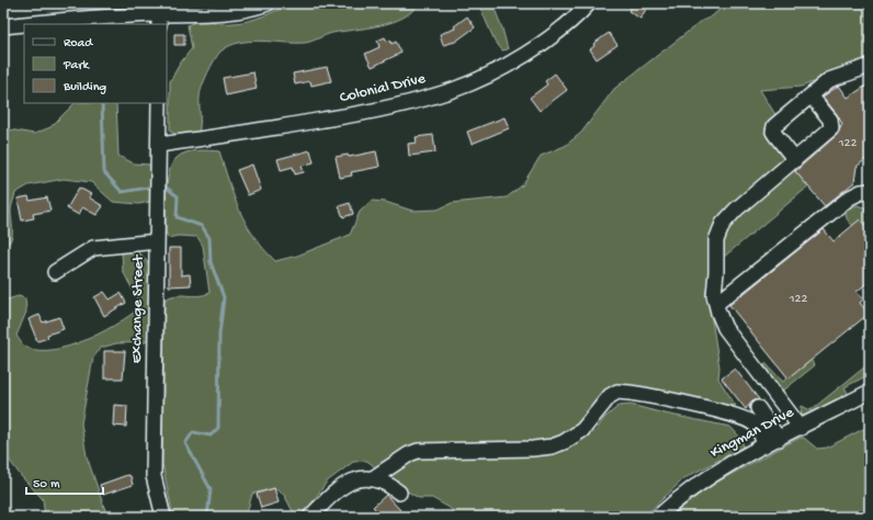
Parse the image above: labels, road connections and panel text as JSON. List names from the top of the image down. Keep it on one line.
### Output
{"streets":{"street":["Colonial Drive","Exchange Street","Kingman Drive"]},"crossings":[["Colonial Drive","Exchange Street"]],"house_numbers":["122","122"],"legend":["Road","Park","Building"],"scale_bar":"50 m"}
